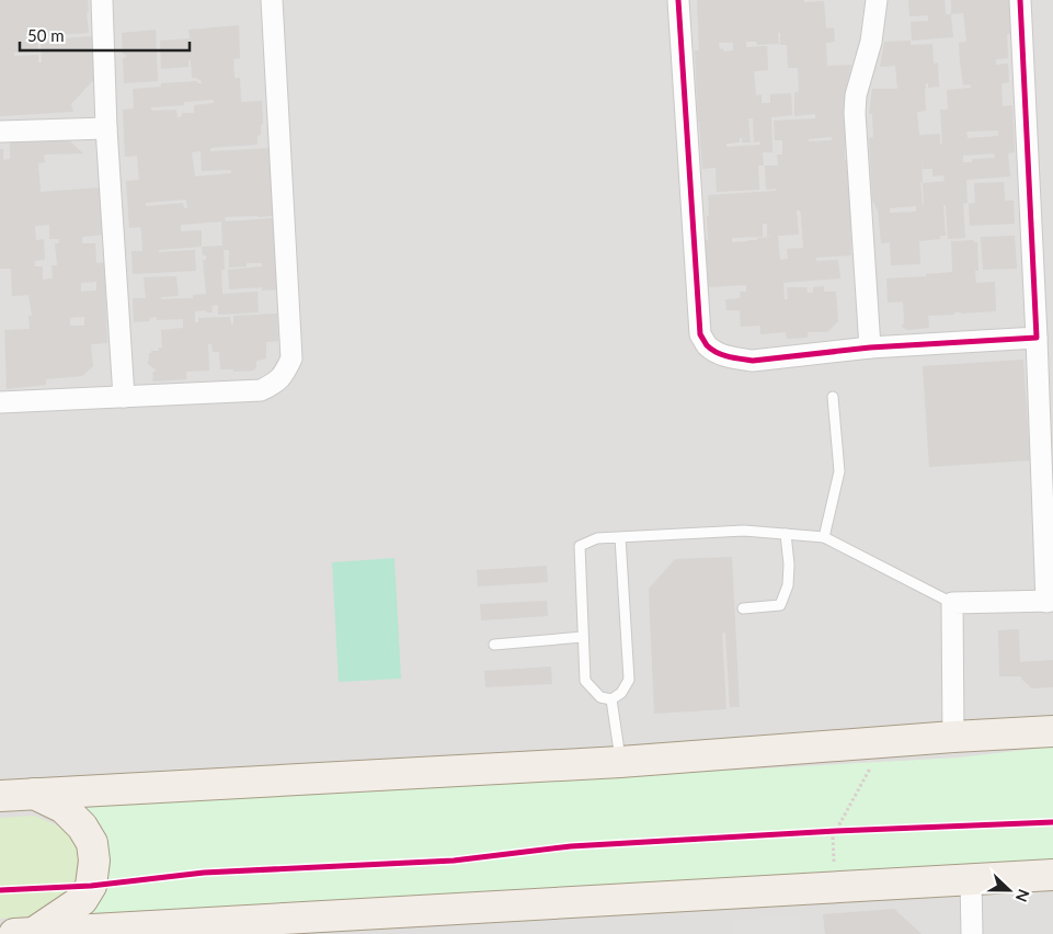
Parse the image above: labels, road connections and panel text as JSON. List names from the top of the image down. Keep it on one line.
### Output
{"scale_bar":"50 m","north":"right"}
